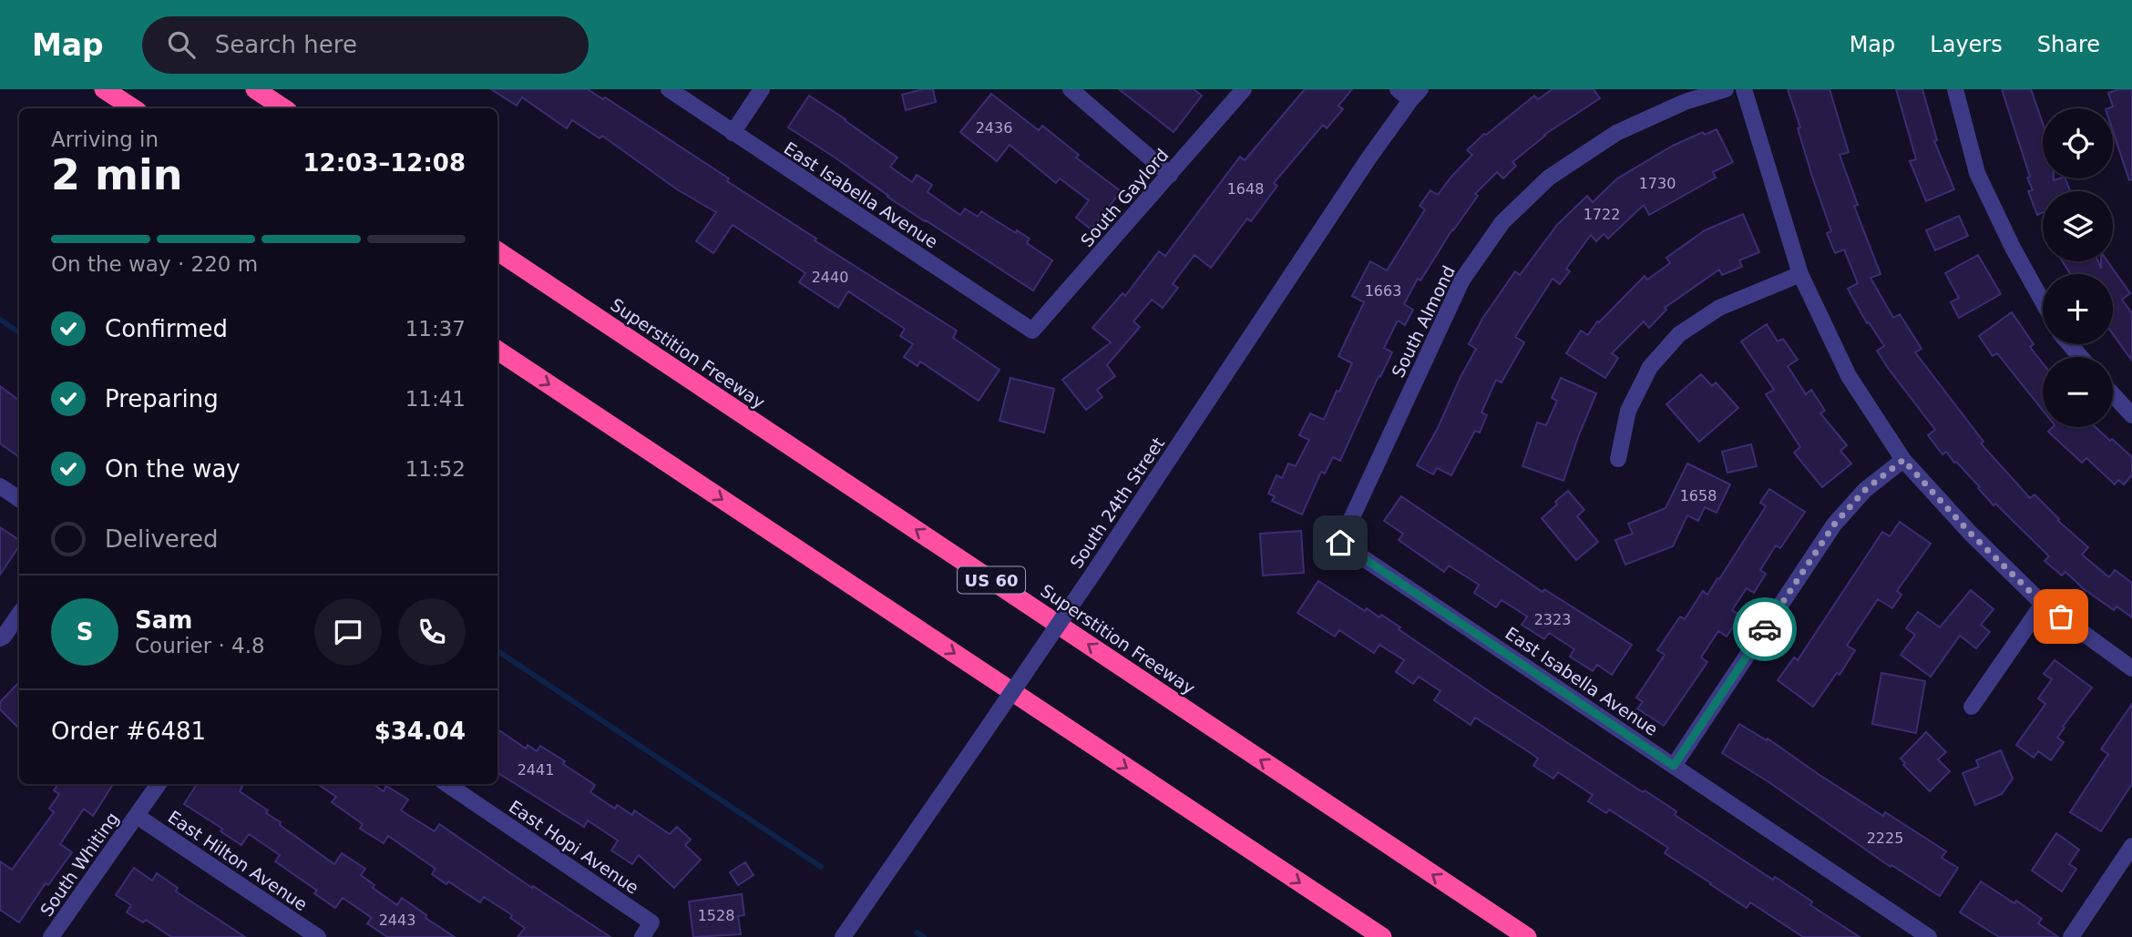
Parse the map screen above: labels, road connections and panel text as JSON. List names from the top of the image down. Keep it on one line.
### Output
{"streets":{"highway":["Superstition Freeway","US 60"],"street":["East Isabella Avenue","South Gaylord","South Almond","South 24th Street","East Hopi Avenue","East Hilton Avenue","South Whiting"]},"crossings":[["East Isabella Avenue","South Gaylord"],["East Isabella Avenue","South Almond"],["East Hilton Avenue","South Whiting"]],"house_numbers":["2436","1730","1648","1722","2440","1663","1658","2323","2441","2225","1528","2443"],"page":{"header":"Map","search":"Search here","nav":["Map","Layers","Share"],"map_buttons":["+","−"],"heading":["2 min","Arriving in","12:03–12:08"],"panel":["Sam","Courier · 4.8","Order #6481","$34.04"],"bar":"On the way · 220 m","list":[["Confirmed","11:37"],["Preparing","11:41"],["On the way","11:52"],"Delivered"],"round":"S"}}
